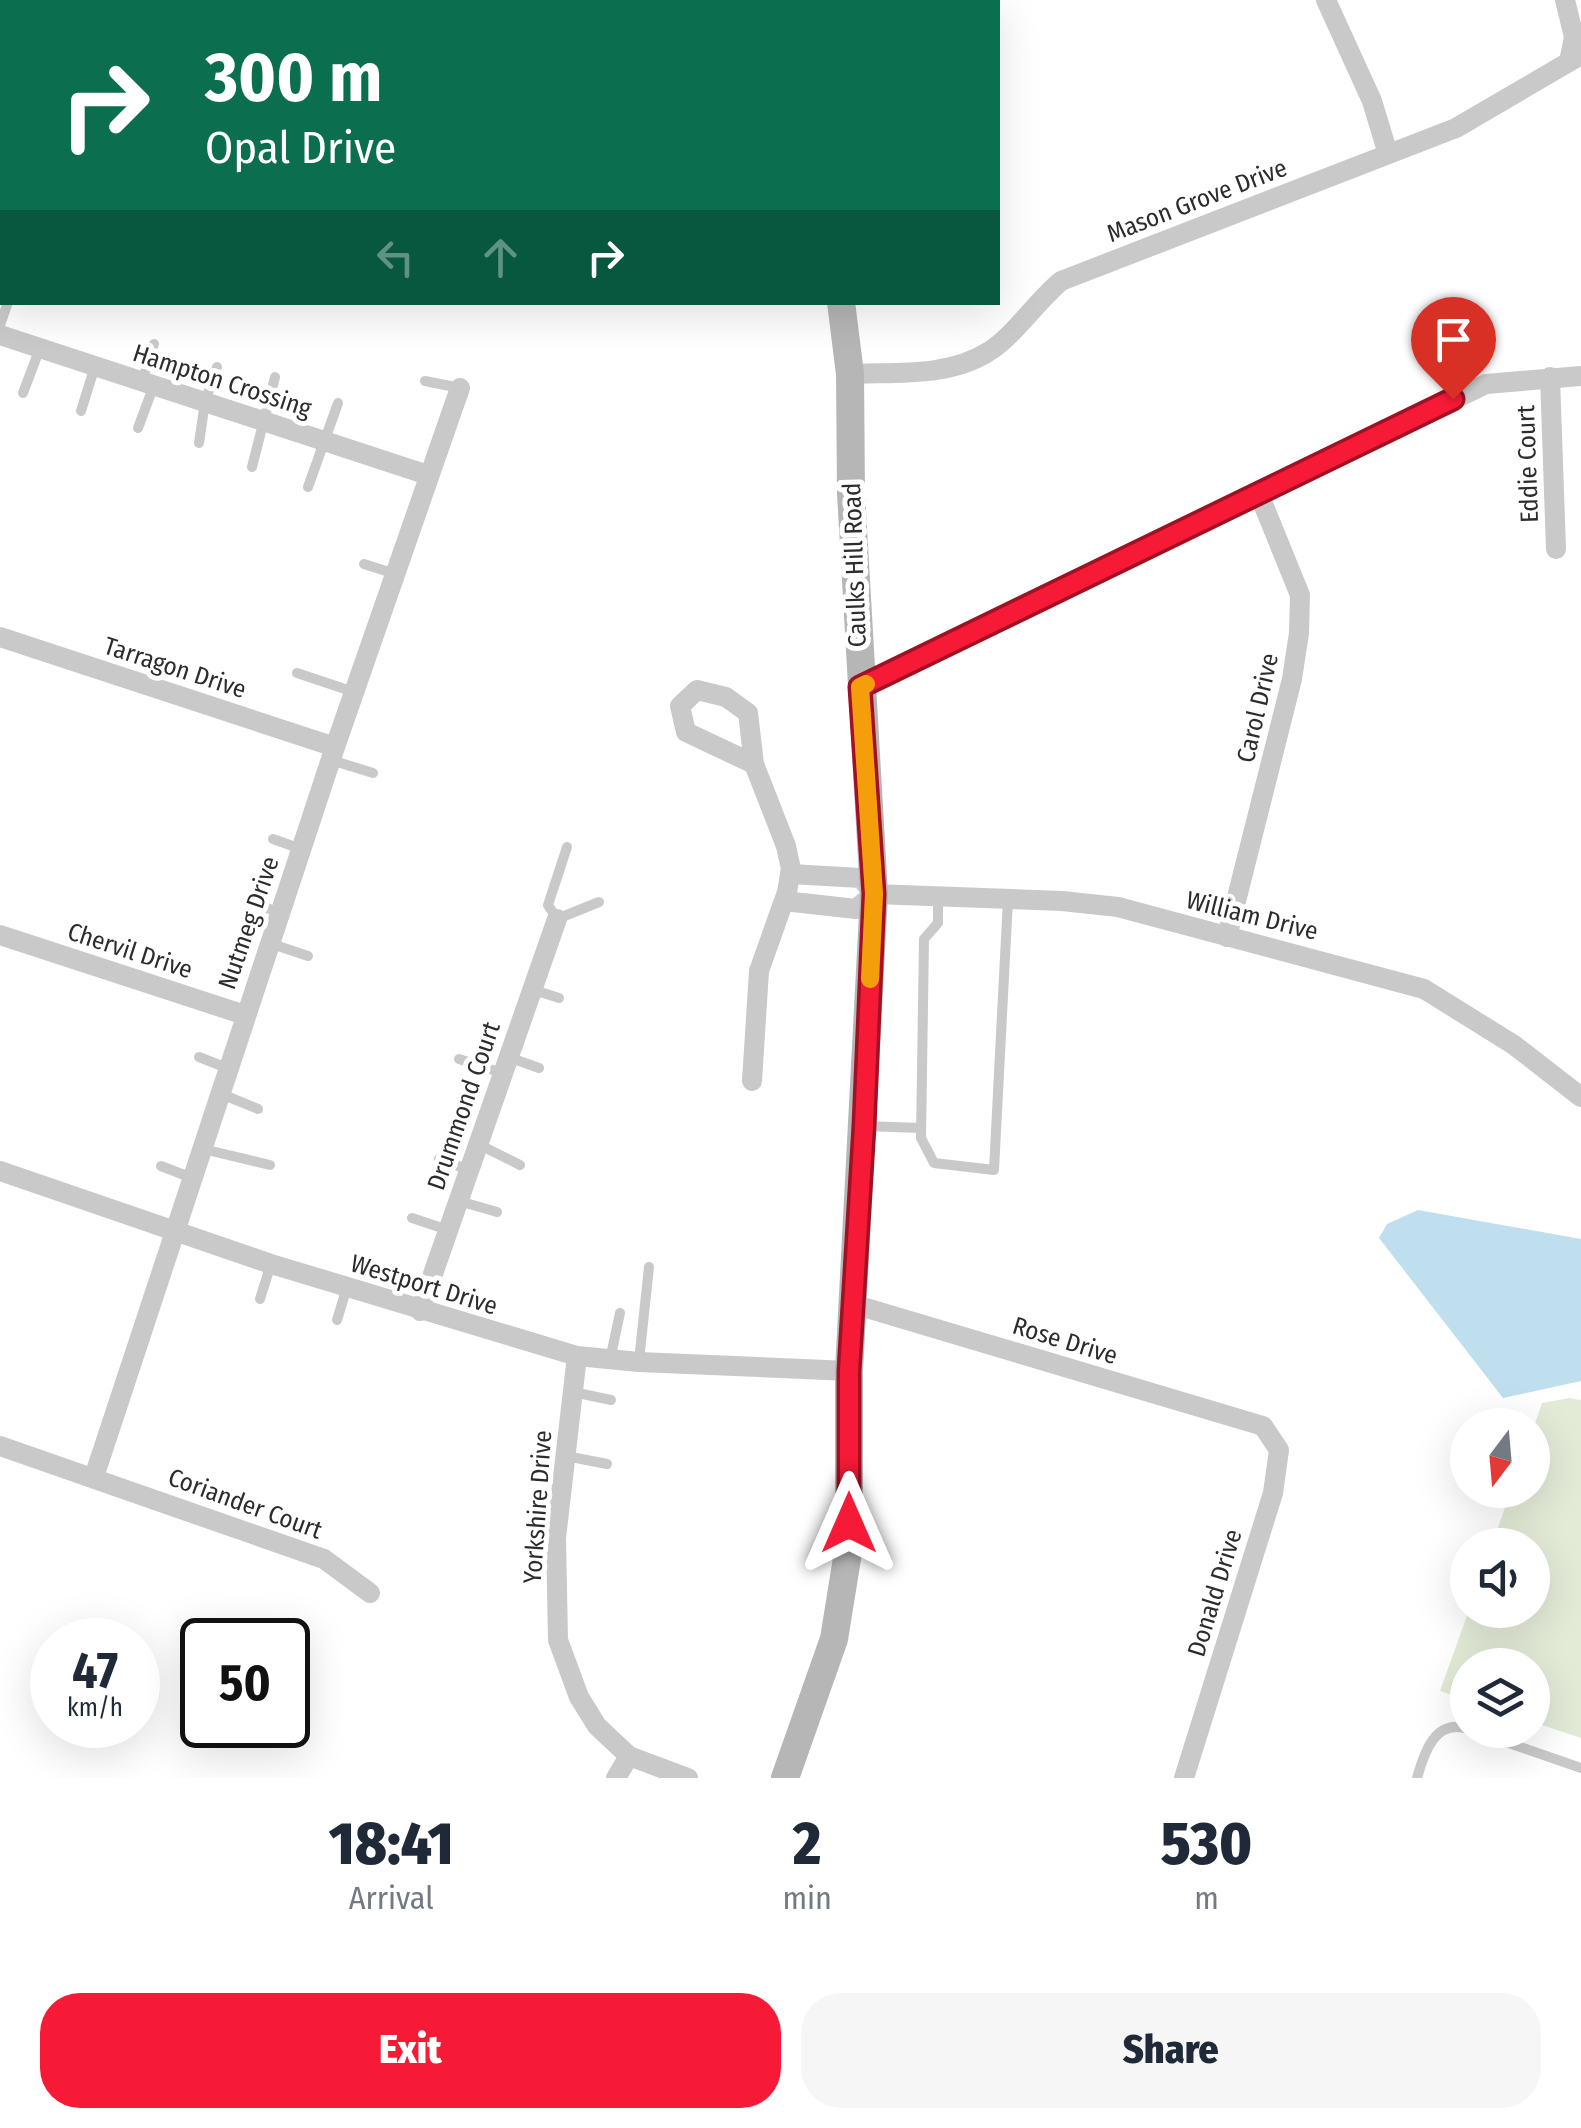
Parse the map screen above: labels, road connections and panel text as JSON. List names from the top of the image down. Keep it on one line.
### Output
{"streets":{"main road":["Caulks Hill Road"],"street":["Mason Grove Drive","Hampton Crossing","Eddie Court","Tarragon Drive","Carol Drive","William Drive","Nutmeg Drive","Chervil Drive","Drummond Court","Westport Drive","Rose Drive","Coriander Court","Yorkshire Drive","Donald Drive"]},"crossings":[["Mason Grove Drive","Caulks Hill Road"],["Hampton Crossing","Nutmeg Drive"],["Caulks Hill Road","William Drive"],["Caulks Hill Road","Westport Drive"],["Caulks Hill Road","Rose Drive"],["Tarragon Drive","Nutmeg Drive"],["Carol Drive","William Drive"],["Nutmeg Drive","Chervil Drive"],["Nutmeg Drive","Westport Drive"],["Nutmeg Drive","Coriander Court"],["Drummond Court","Westport Drive"],["Westport Drive","Yorkshire Drive"],["Rose Drive","Donald Drive"]],"north":"bottom","page":{"turn":["300 m","Opal Drive"],"speed":"47 km/h","limit":"50","eta":["18:41","Arrival","2","min","530","m"],"buttons":["Exit","Share"]}}
